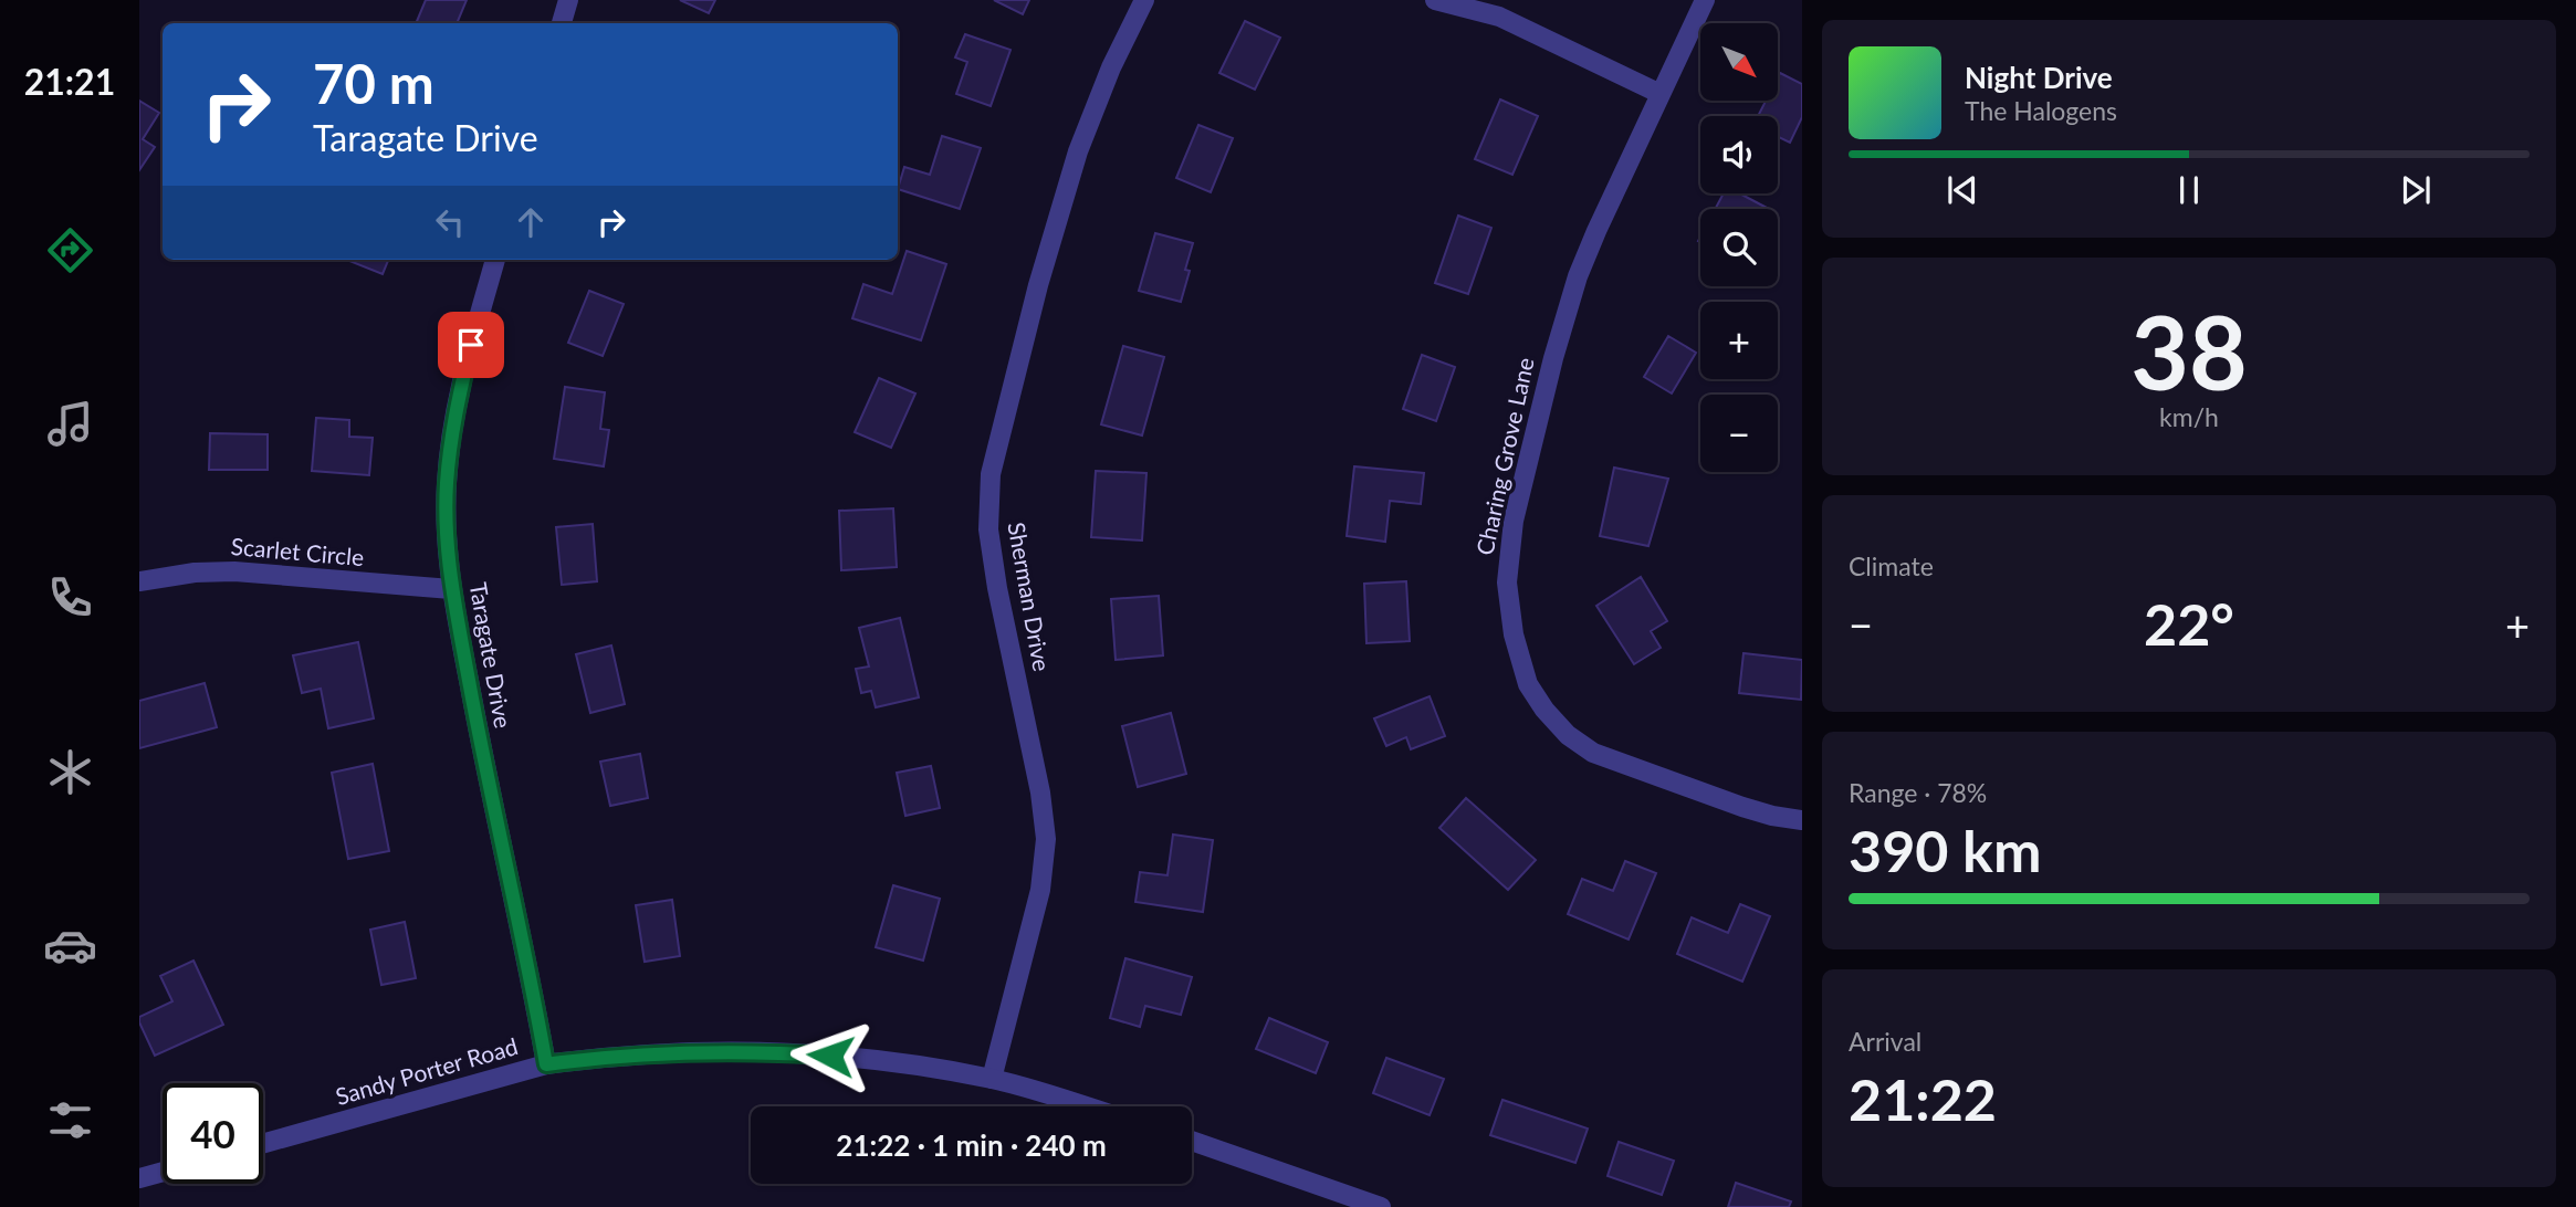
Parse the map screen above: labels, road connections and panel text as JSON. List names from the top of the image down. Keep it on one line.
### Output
{"streets":{"street":["Charing Grove Lane","Scarlet Circle","Sherman Drive","Taragate Drive","Sandy Porter Road"]},"crossings":[["Scarlet Circle","Taragate Drive"],["Sherman Drive","Sandy Porter Road"],["Taragate Drive","Sandy Porter Road"]],"north":"bottom right","page":{"tabs":"21:21","map_buttons":["+","−"],"turn":["70 m","Taragate Drive"],"song":["Night Drive","The Halogens"],"tile":[["38","km/h"],"Climate",["Range · 78%","390 km"],["Arrival","21:22"]],"heat":["−","22°","+"],"limit":"40","trip":"21:22 · 1 min · 240 m"}}
